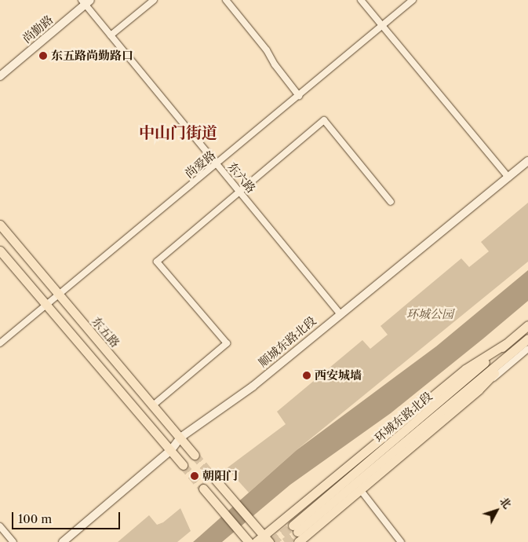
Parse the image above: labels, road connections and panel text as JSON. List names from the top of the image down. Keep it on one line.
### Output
{"streets":{"main road":["东五路","环城东路北段"],"street":["尚勤路","尚爱路","东六路","顺城东路北段"]},"crossings":[["尚勤路","东六路"],["尚爱路","东六路"],["尚爱路","东五路"],["东六路","顺城东路北段"],["东五路","顺城东路北段"]],"districts":["中山门街道"],"parks":["环城公园"],"places":["东五路尚勤路口","西安城墙","朝阳门"],"scale_bar":"100 m","north":"top right"}
